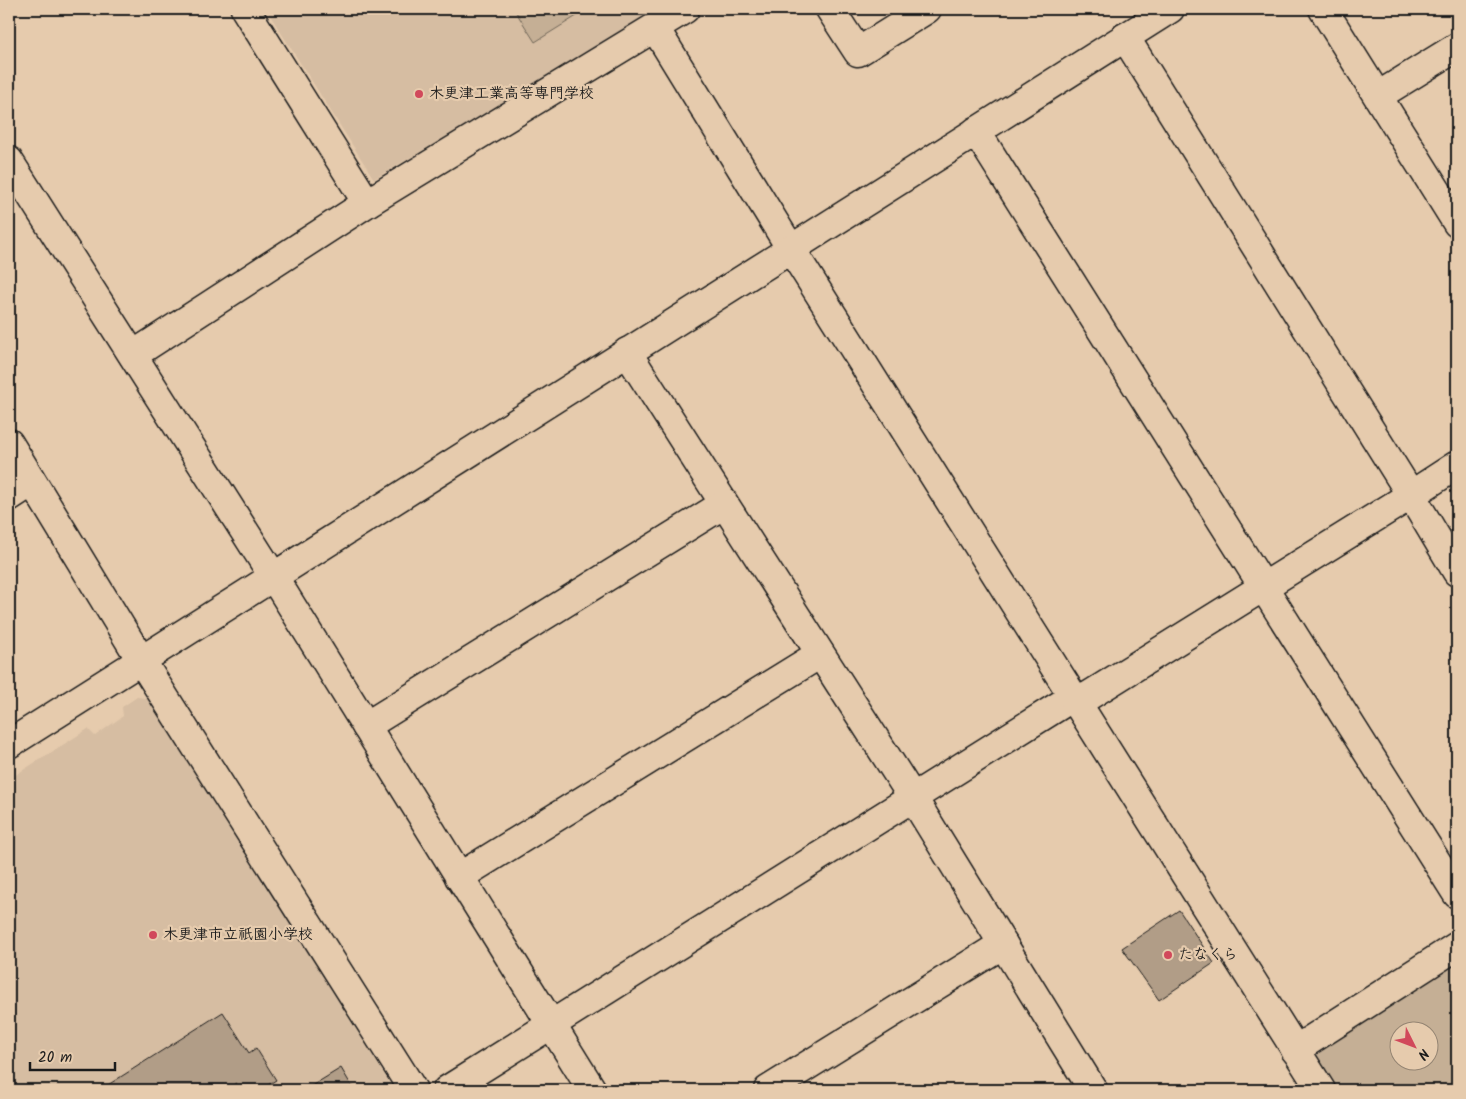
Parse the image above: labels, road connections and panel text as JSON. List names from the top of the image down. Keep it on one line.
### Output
{"places":["木更津工業高等専門学校","木更津市立祇園小学校","たなくら"],"scale_bar":"20 m","north":"bottom right"}
